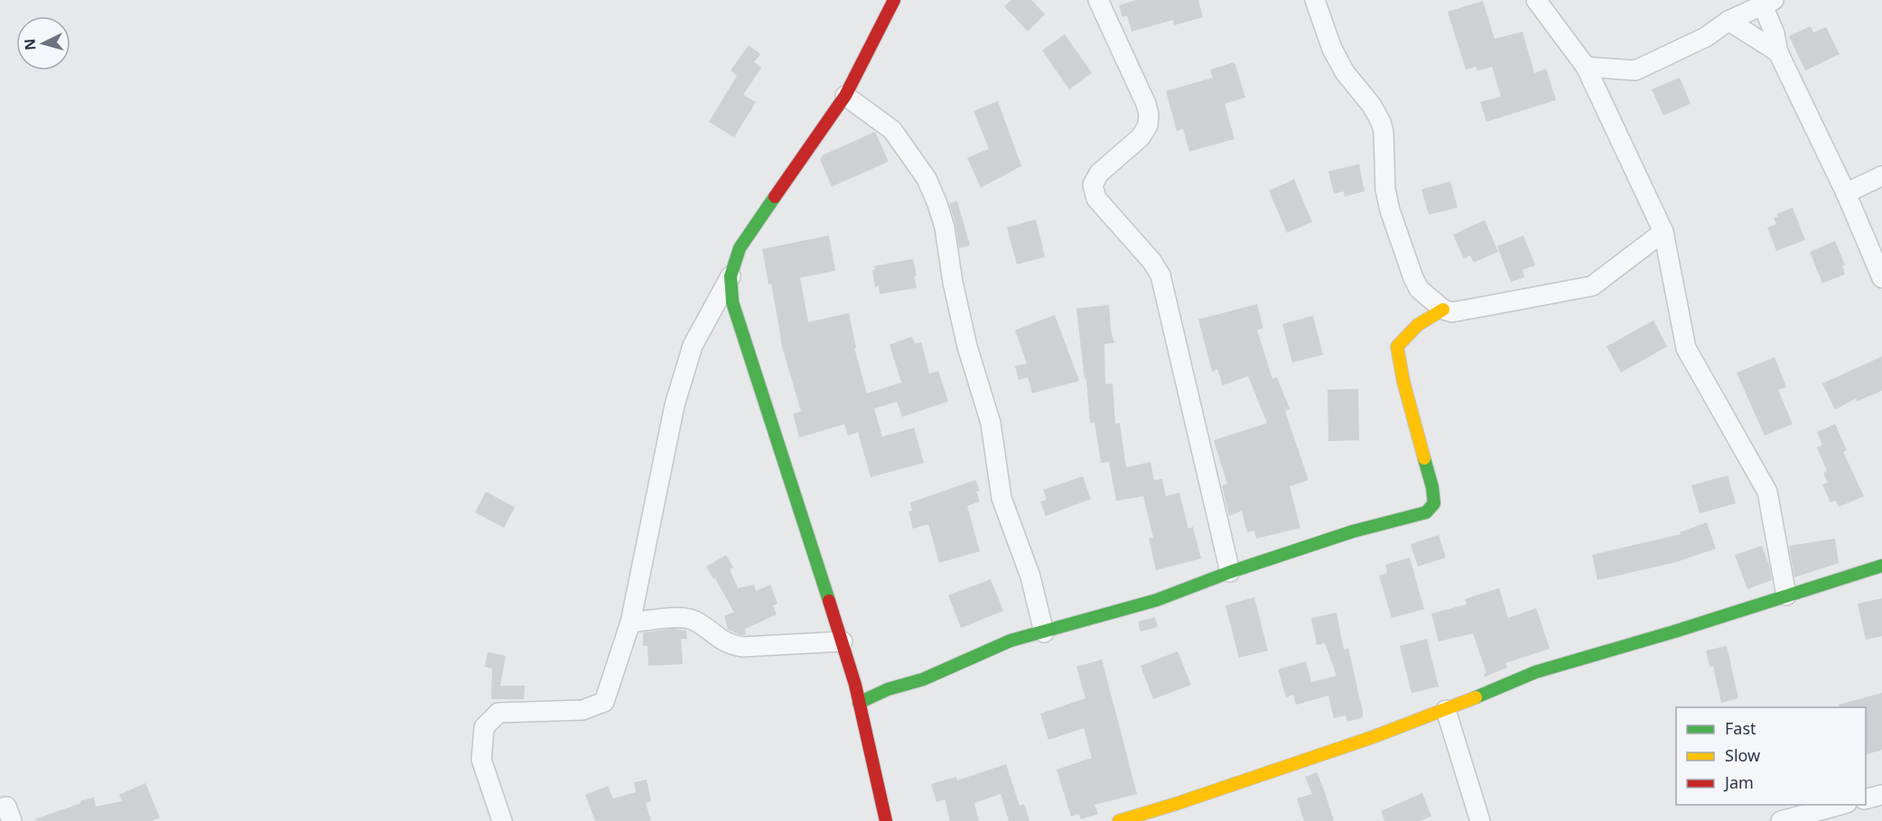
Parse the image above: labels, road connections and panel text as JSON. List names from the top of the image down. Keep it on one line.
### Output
{"legend":["Fast","Slow","Jam"],"north":"left"}
